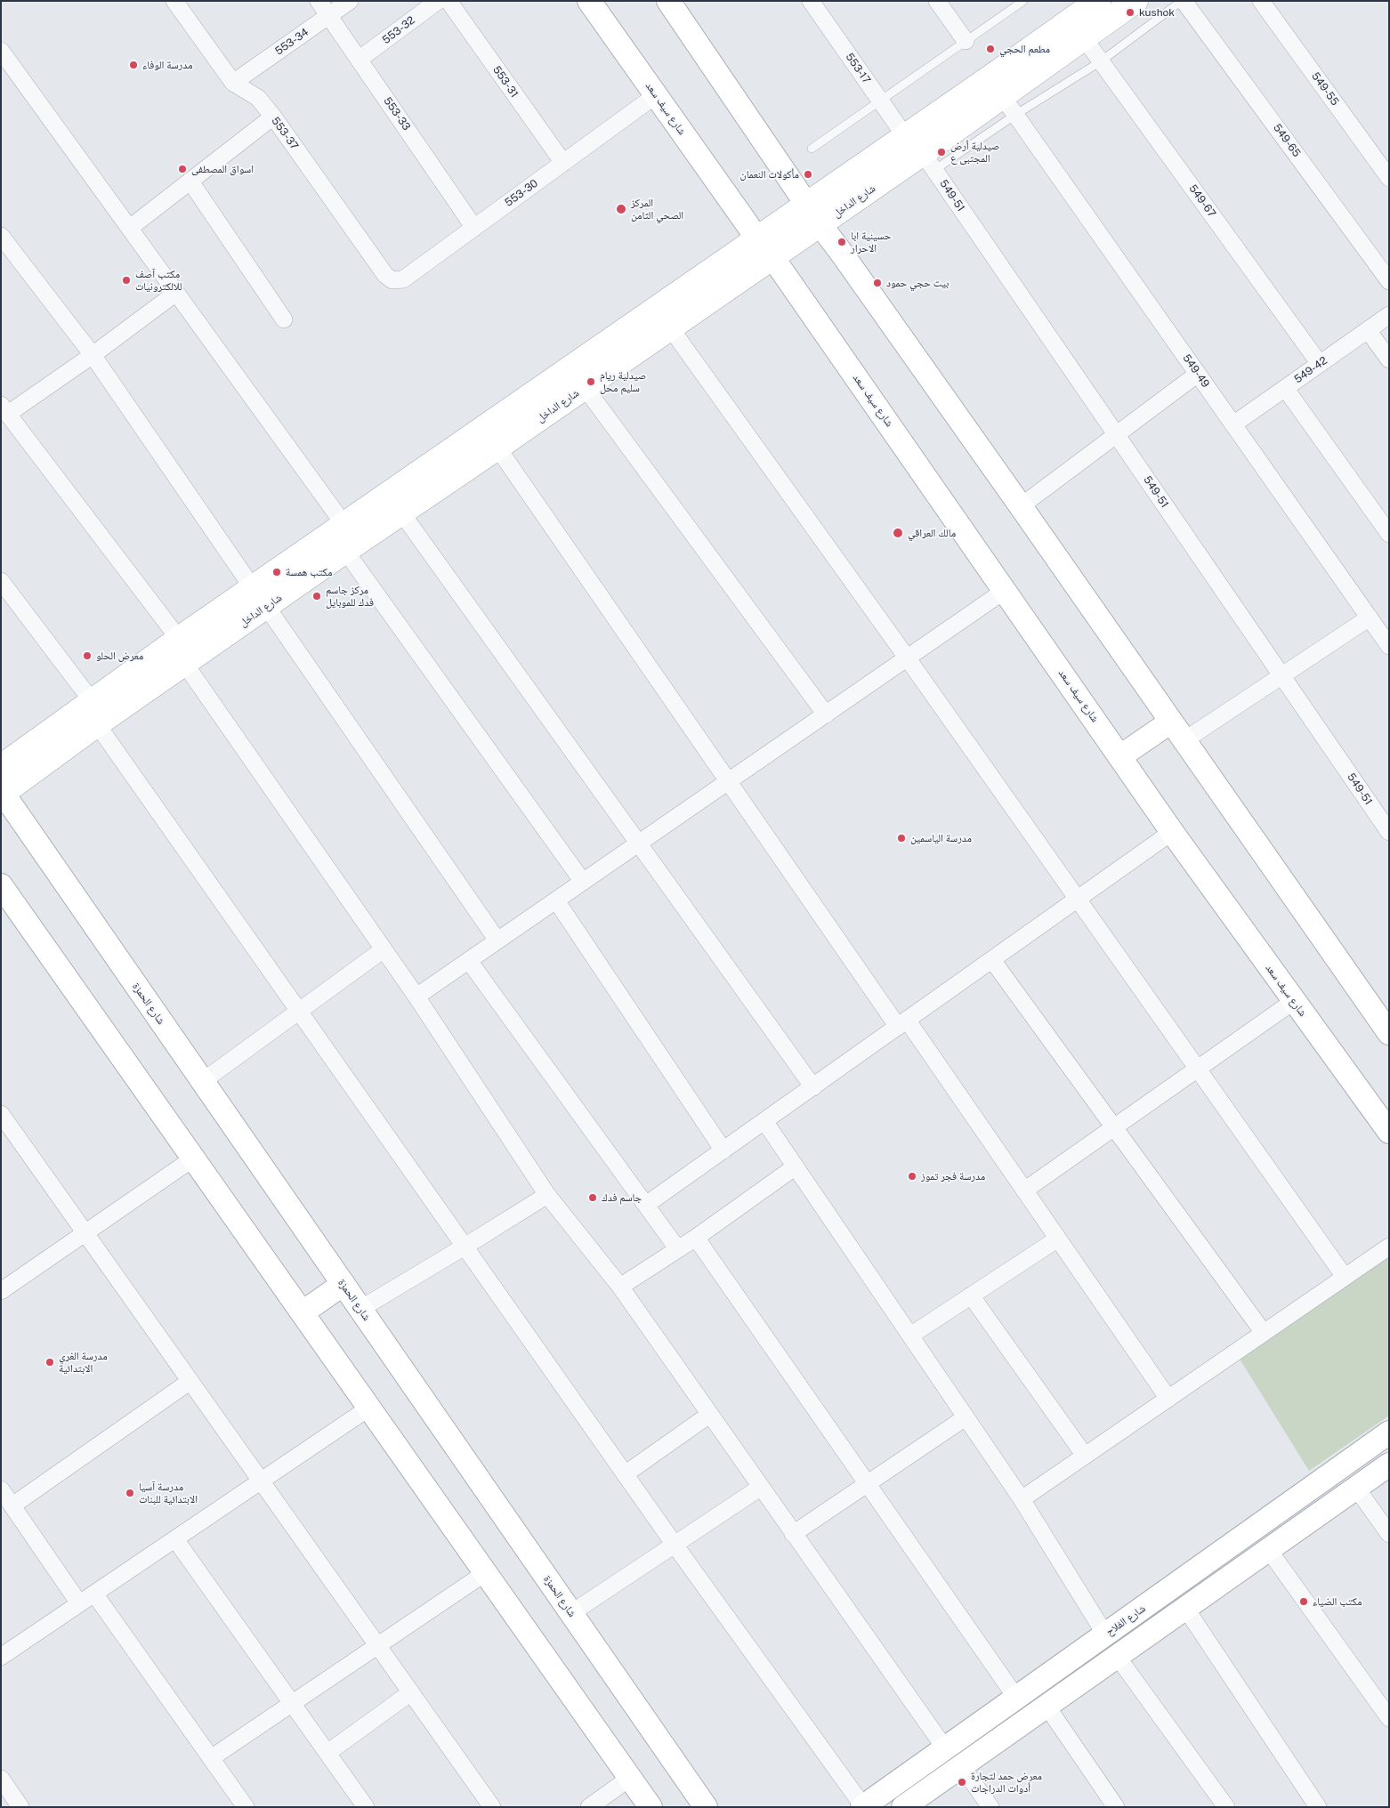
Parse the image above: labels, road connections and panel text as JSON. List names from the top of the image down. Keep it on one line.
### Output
{"streets":{"main road":["شارع الداخل"],"street":["553-32","553-34","553-17","553-31","549-55","شارع سيف سعد","553-33","553-37","549-65","553-30","549-51","549-67","549-42","549-49","شارع الحمزة","شارع الفلاح"]},"crossings":[["553-32","553-33"],["553-34","553-33"],["553-34","553-37"],["553-17","شارع الداخل"],["553-31","553-30"],["شارع سيف سعد","553-30"],["شارع سيف سعد","شارع الداخل"],["553-33","553-30"],["553-37","553-30"],["549-51","شارع الداخل"],["شارع الداخل","549-67"],["شارع الداخل","549-49"],["شارع الداخل","شارع الحمزة"],["549-67","549-42"],["549-42","549-49"]],"places":["kushok","مطعم الحجي","مدرسة الوفاء","صيدلية أرض المجتبى ع","اسواق المصطفى","مأكولات النعمان","المركز الصحي الثامن","حسينية ابا الاحرار","مكتب آصف للالكترونيات","بيت حجي حمود","صيدلية ريام سليم محل","مالك العراقي","مكتب همسة","مركز جاسم فدك للموبايل","معرض الحلو","مدرسة الياسمين","مدرسة فجر تموز","جاسم فدك","مدرسة الغري الابتدائية","مدرسة آسيا الابتدائية للبنات","مكتب الضياء","معرض حمد لتجارة أدوات الدراجات"]}
